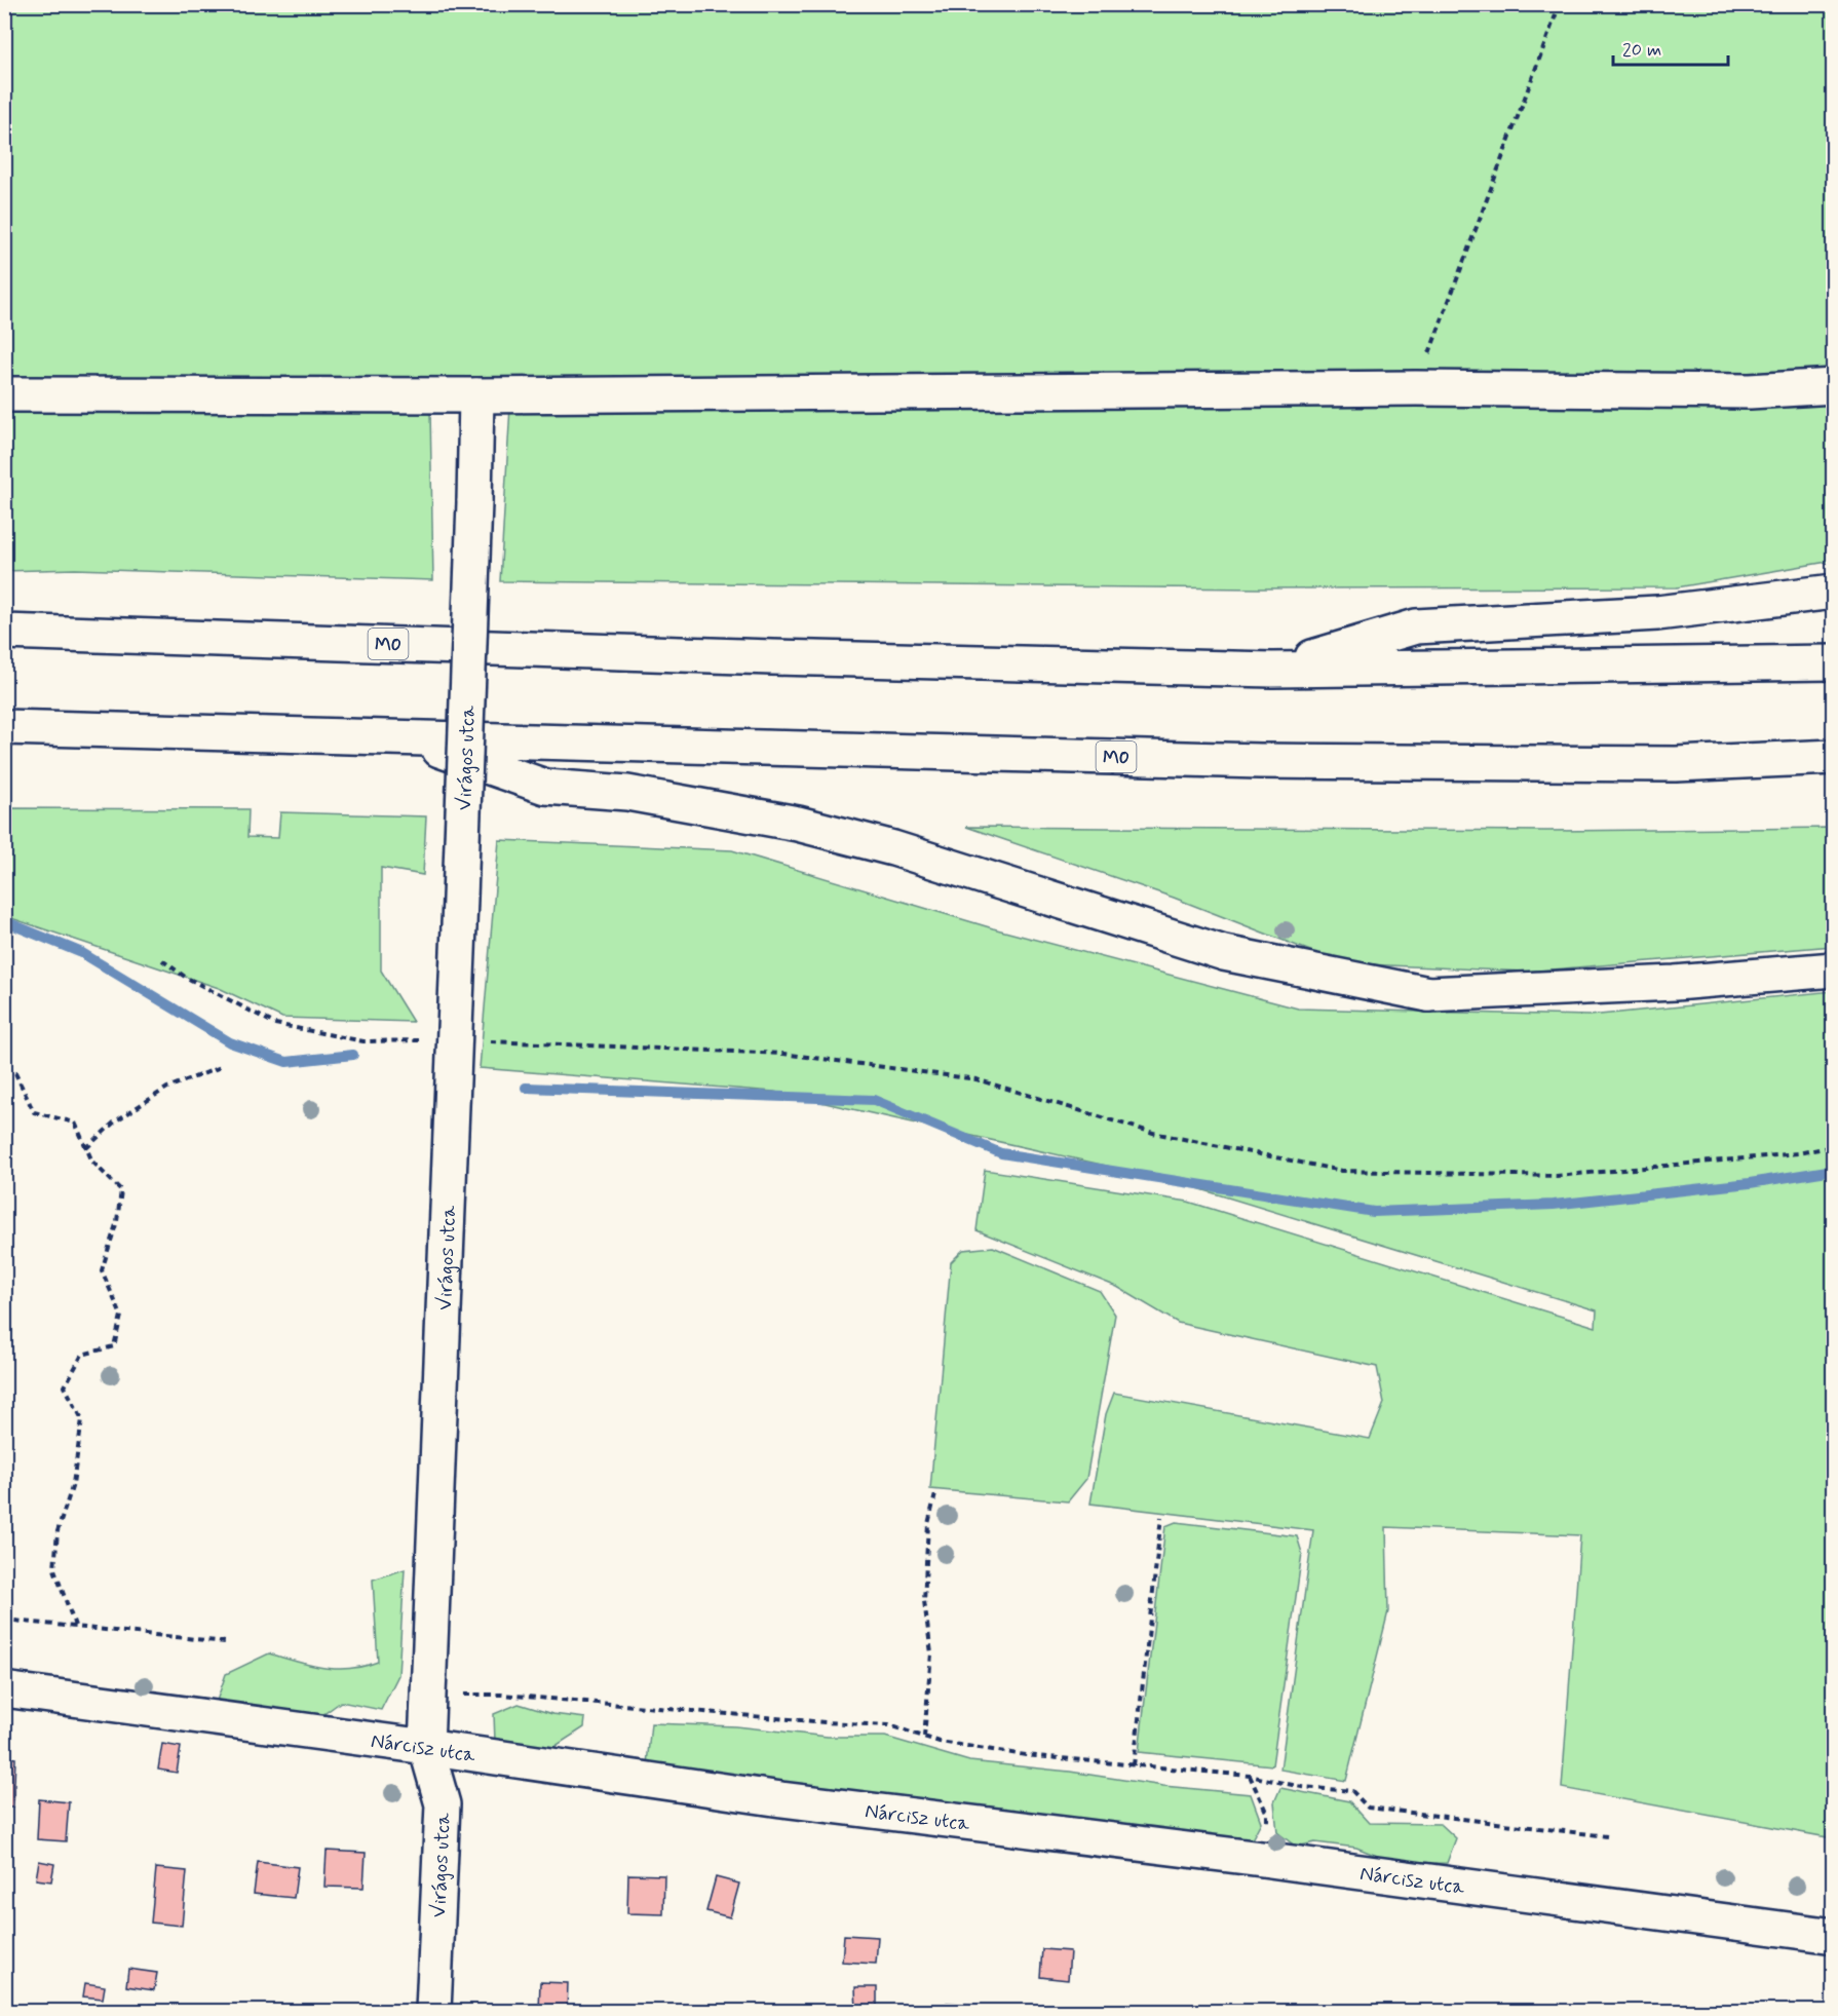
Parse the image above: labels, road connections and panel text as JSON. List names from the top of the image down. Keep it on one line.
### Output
{"streets":{"main road":["M0","Virágos utca","Nárcisz utca"]},"crossings":[["Virágos utca","Nárcisz utca"]],"scale_bar":"20 m"}
